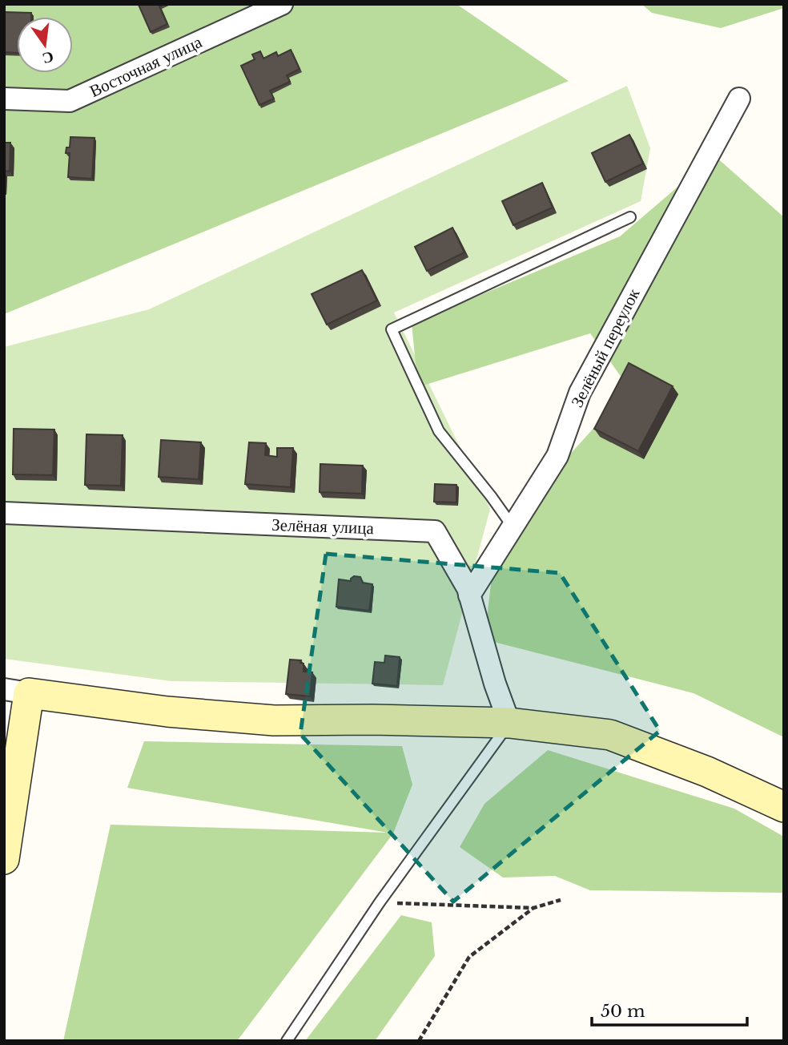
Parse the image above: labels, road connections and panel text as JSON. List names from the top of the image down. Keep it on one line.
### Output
{"streets":{"street":["Восточная улица","Зелёный переулок","Зелёная улица"]},"crossings":[["Зелёный переулок","Зелёная улица"]],"scale_bar":"50 m","north":"bottom"}
